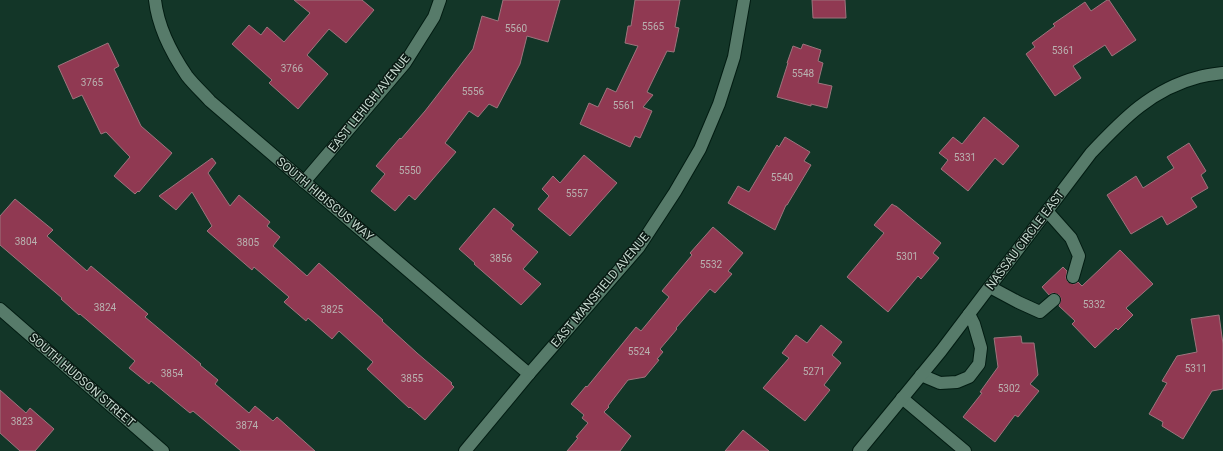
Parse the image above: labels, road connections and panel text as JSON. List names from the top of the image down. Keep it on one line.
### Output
{"streets":{"street":["EAST LEHIGH AVENUE","SOUTH HIBISCUS WAY","NASSAU CIRCLE EAST","EAST MANSFIELD AVENUE","SOUTH HUDSON STREET"]},"crossings":[["EAST LEHIGH AVENUE","SOUTH HIBISCUS WAY"],["SOUTH HIBISCUS WAY","EAST MANSFIELD AVENUE"]],"house_numbers":["5565","5560","5361","3766","5548","3765","5556","5561","5331","5550","5540","5557","3804","3805","5301","3856","5532","5332","3824","3825","5524","5311","5271","3854","3855","5302","3823","3874"]}
